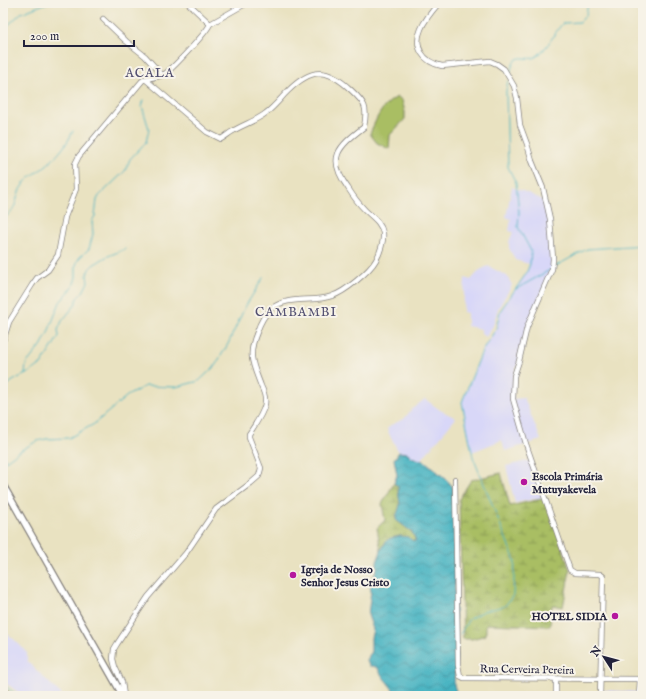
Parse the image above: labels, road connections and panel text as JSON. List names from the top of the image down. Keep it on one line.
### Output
{"streets":{"street":["Rua Cerveira Pereira"]},"districts":["ACALA","CAMBAMBI"],"places":["Escola Primária Mutuyakevela","Igreja de Nosso Senhor Jesus Cristo","HOTEL SIDIA"],"scale_bar":"200 m","north":"top left"}
